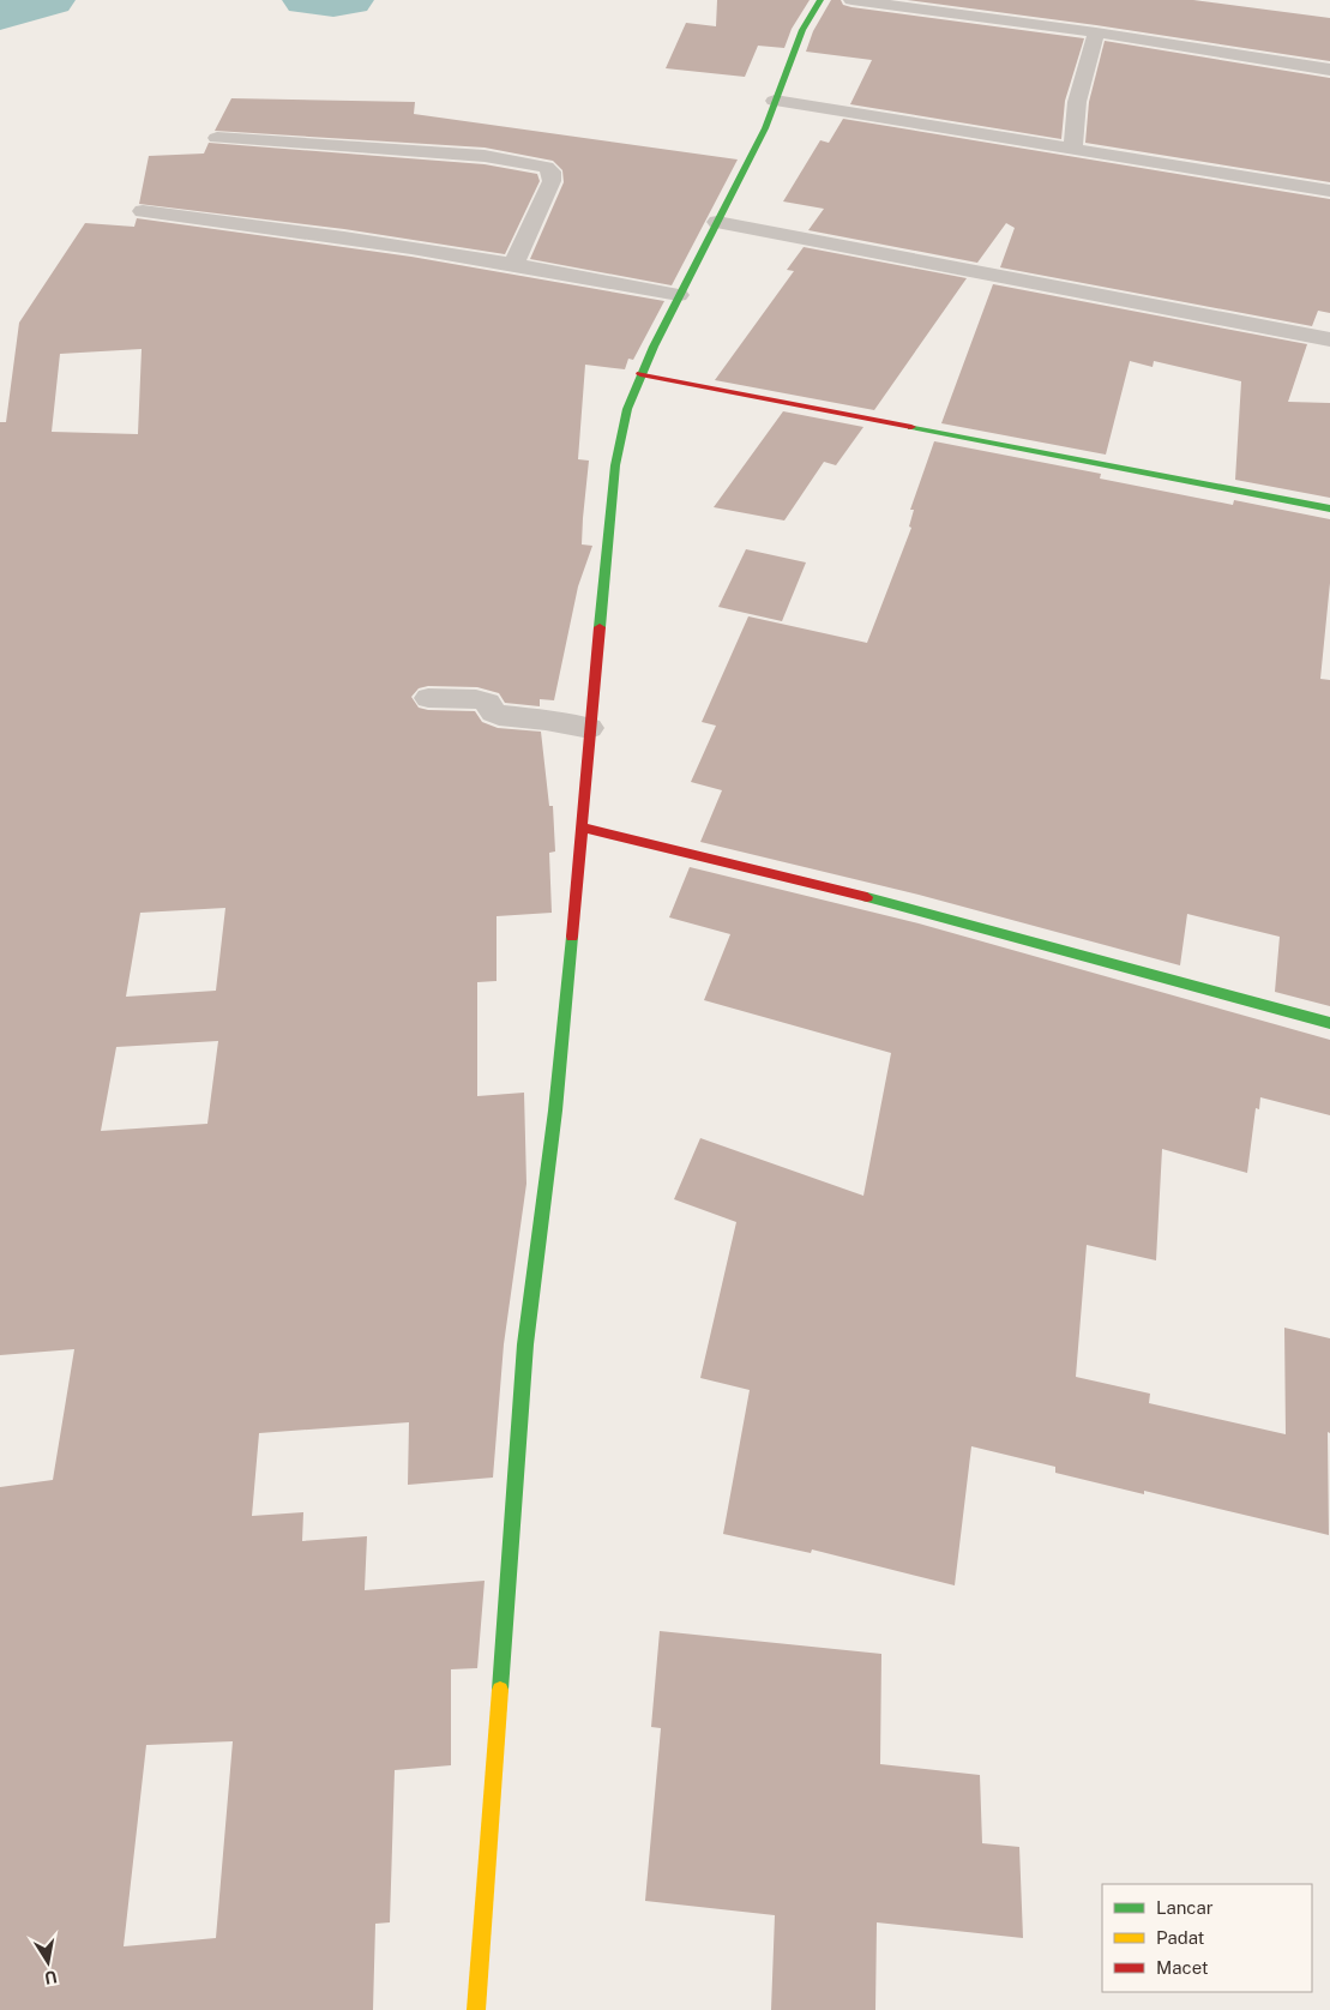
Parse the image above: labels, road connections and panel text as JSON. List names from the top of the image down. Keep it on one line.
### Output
{"legend":["Lancar","Padat","Macet"],"north":"bottom"}
